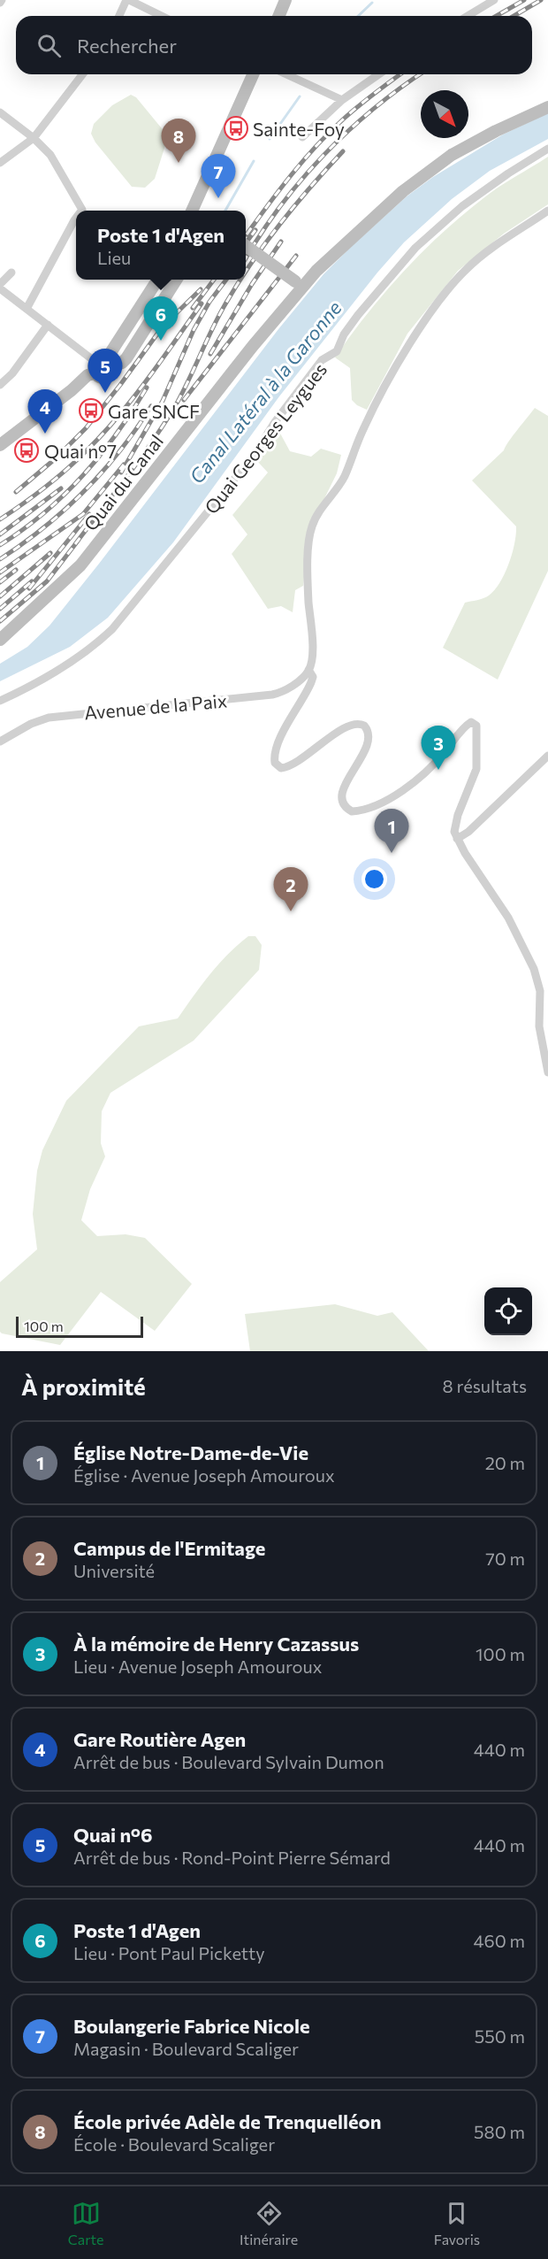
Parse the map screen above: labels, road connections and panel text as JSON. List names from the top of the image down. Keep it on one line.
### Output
{"streets":{"street":["Quai Georges Leygues","Quai du Canal","Avenue de la Paix"]},"water":["Canal Latéral à la Garonne"],"places":{"bus stop":["Sainte-Foy","Gare SNCF","Quai n°7"]},"scale_bar":"100 m","north":"bottom right","page":{"search":"Rechercher","pins":["8","7","6","5","4","3","1","2"],"popup":["Poste 1 d'Agen","Lieu"],"scale":"100 m","heading":["À proximité","8 résultats"],"list":[{"mark":"1","name":"Église Notre-Dame-de-Vie","note":"Église · Avenue Joseph Amouroux","value":"20 m"},{"mark":"2","name":"Campus de l'Ermitage","note":"Université","value":"70 m"},{"mark":"3","name":"À la mémoire de Henry Cazassus","note":"Lieu · Avenue Joseph Amouroux","value":"100 m"},{"mark":"4","name":"Gare Routière Agen","note":"Arrêt de bus · Boulevard Sylvain Dumon","value":"440 m"},{"mark":"5","name":"Quai n°6","note":"Arrêt de bus · Rond-Point Pierre Sémard","value":"440 m"},{"mark":"6","name":"Poste 1 d'Agen","note":"Lieu · Pont Paul Picketty","value":"460 m"},{"mark":"7","name":"Boulangerie Fabrice Nicole","note":"Magasin · Boulevard Scaliger","value":"550 m"},{"mark":"8","name":"École privée Adèle de Trenquelléon","note":"École · Boulevard Scaliger","value":"580 m"}],"nav":["Carte","Itinéraire","Favoris"]}}
